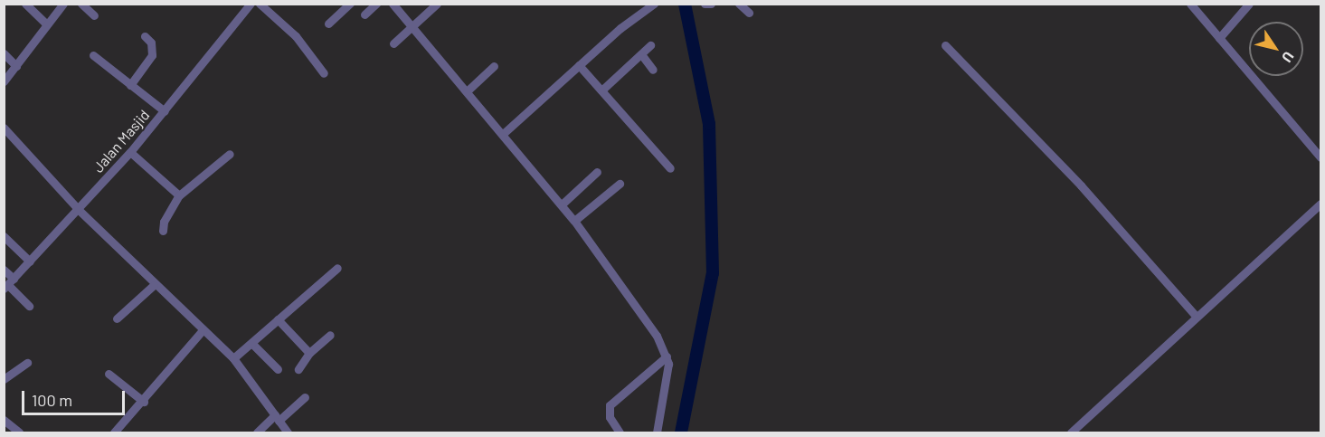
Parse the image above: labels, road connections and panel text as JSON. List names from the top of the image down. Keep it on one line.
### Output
{"streets":{"street":["Jalan Masjid"]},"scale_bar":"100 m","north":"bottom right"}
